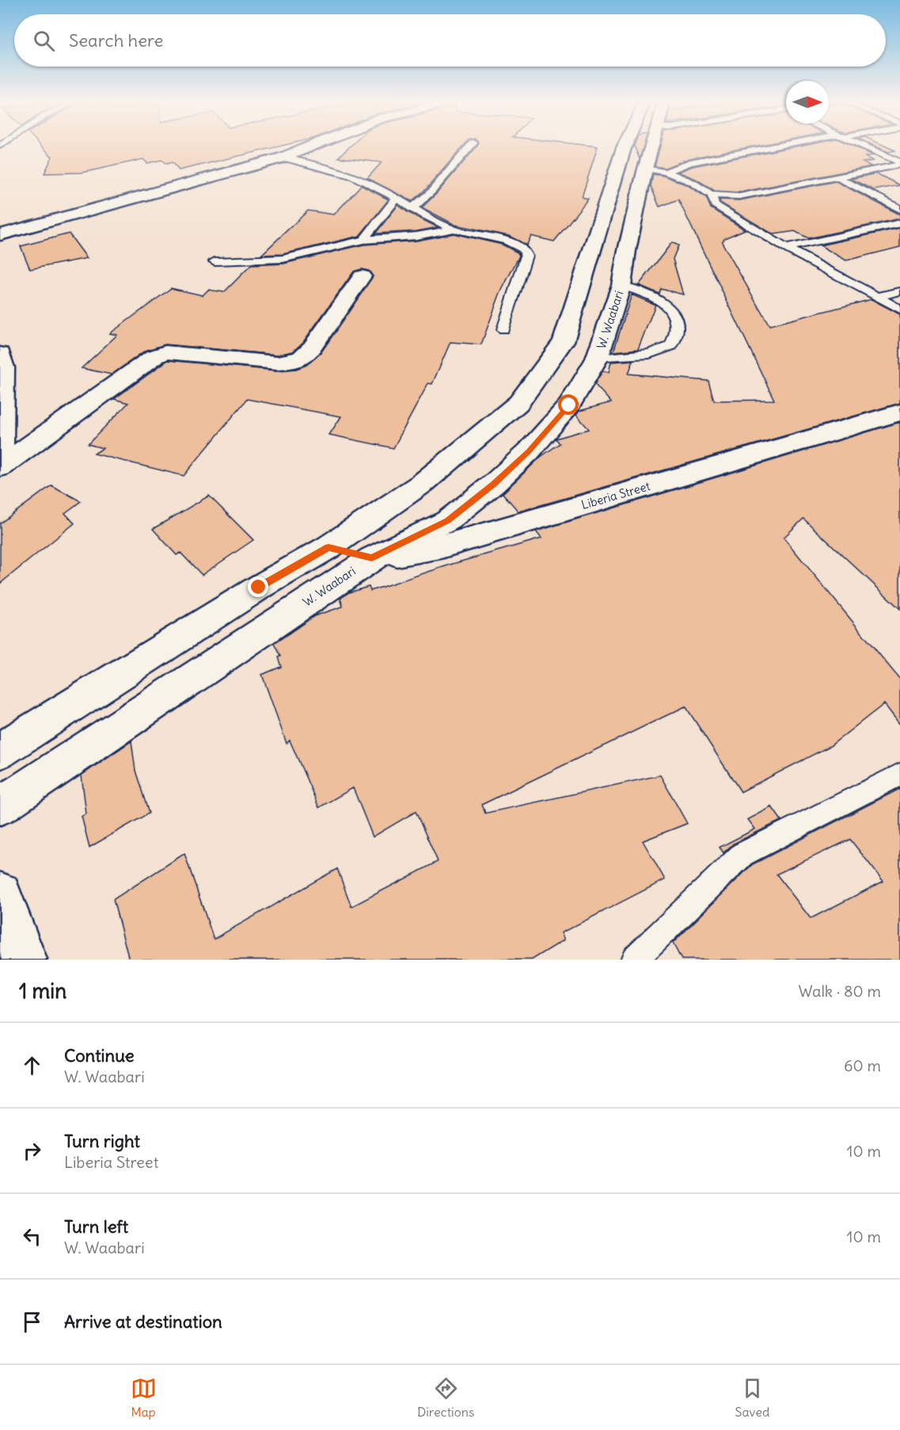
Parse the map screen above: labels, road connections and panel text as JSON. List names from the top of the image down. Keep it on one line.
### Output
{"streets":{"main road":["W. Waabari","Liberia Street"]},"crossings":[["W. Waabari","Liberia Street"]],"north":"right","page":{"search":"Search here","heading":["1 min","Walk · 80 m"],"list":[["Continue","W. Waabari","60 m"],["Turn right","Liberia Street","10 m"],["Turn left","W. Waabari","10 m"],"Arrive at destination"],"nav":["Map","Directions","Saved"]}}
